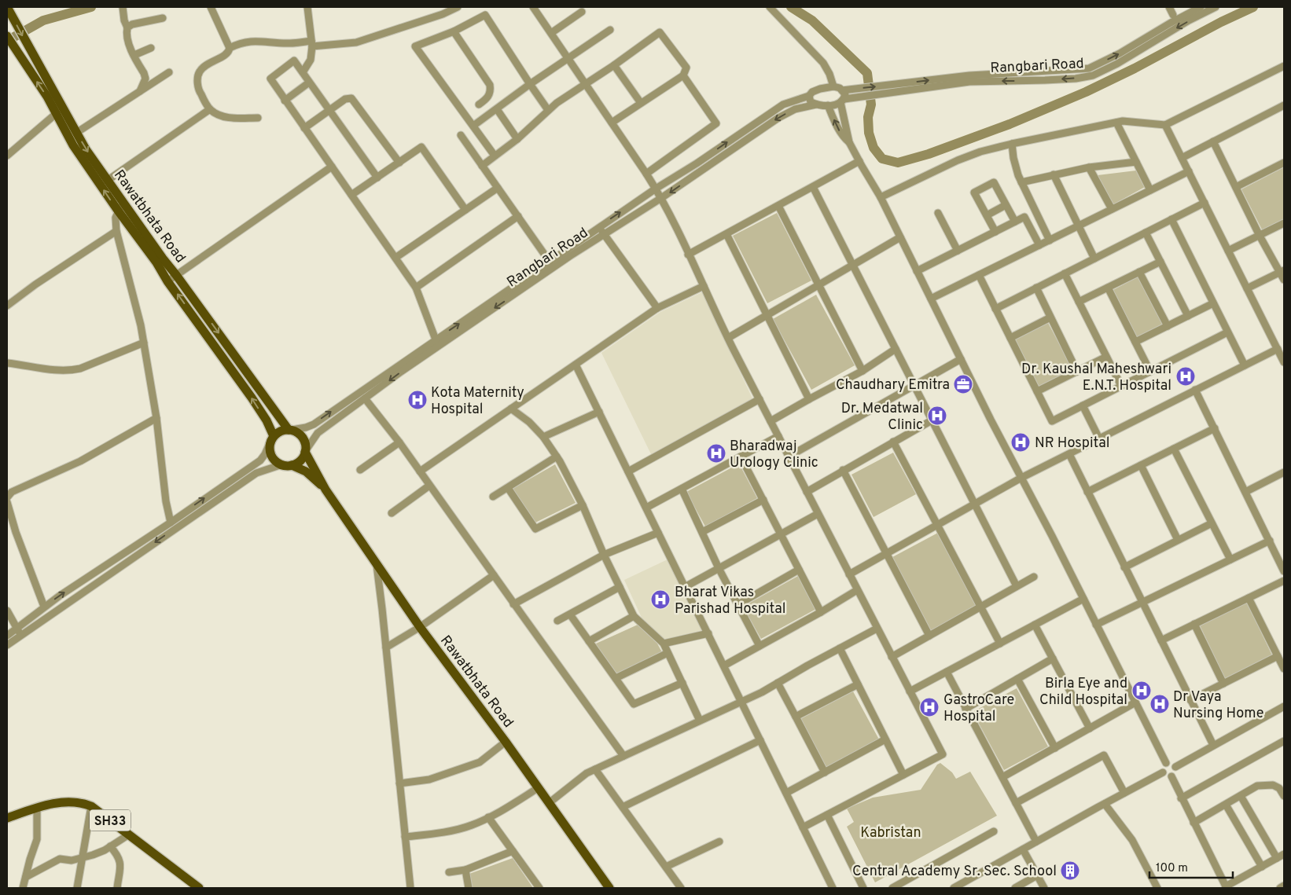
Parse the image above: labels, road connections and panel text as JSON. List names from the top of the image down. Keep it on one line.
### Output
{"streets":{"main road":["Rawatbhata Road","SH33"],"street":["Rangbari Road"]},"crossings":[["Rangbari Road","Rawatbhata Road"]],"parks":["Kabristan"],"places":{"hospital":["Dr. Kaushal Maheshwari E.N.T. Hospital","Kota Maternity Hospital","Dr. Medatwal Clinic","NR Hospital","Bharadwaj Urology Clinic","Bharat Vikas Parishad Hospital","Birla Eye and Child Hospital","Dr Vaya Nursing Home","GastroCare Hospital"],"office":["Chaudhary Emitra"],"building":["Central Academy Sr. Sec. School"]},"scale_bar":"100 m"}
